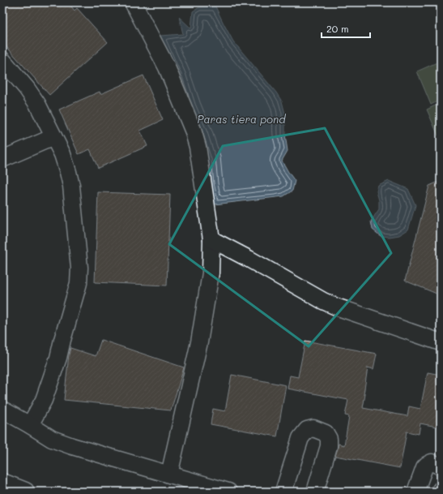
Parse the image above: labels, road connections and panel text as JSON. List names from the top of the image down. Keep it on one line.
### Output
{"water":["Paras tiera pond"],"scale_bar":"20 m"}
